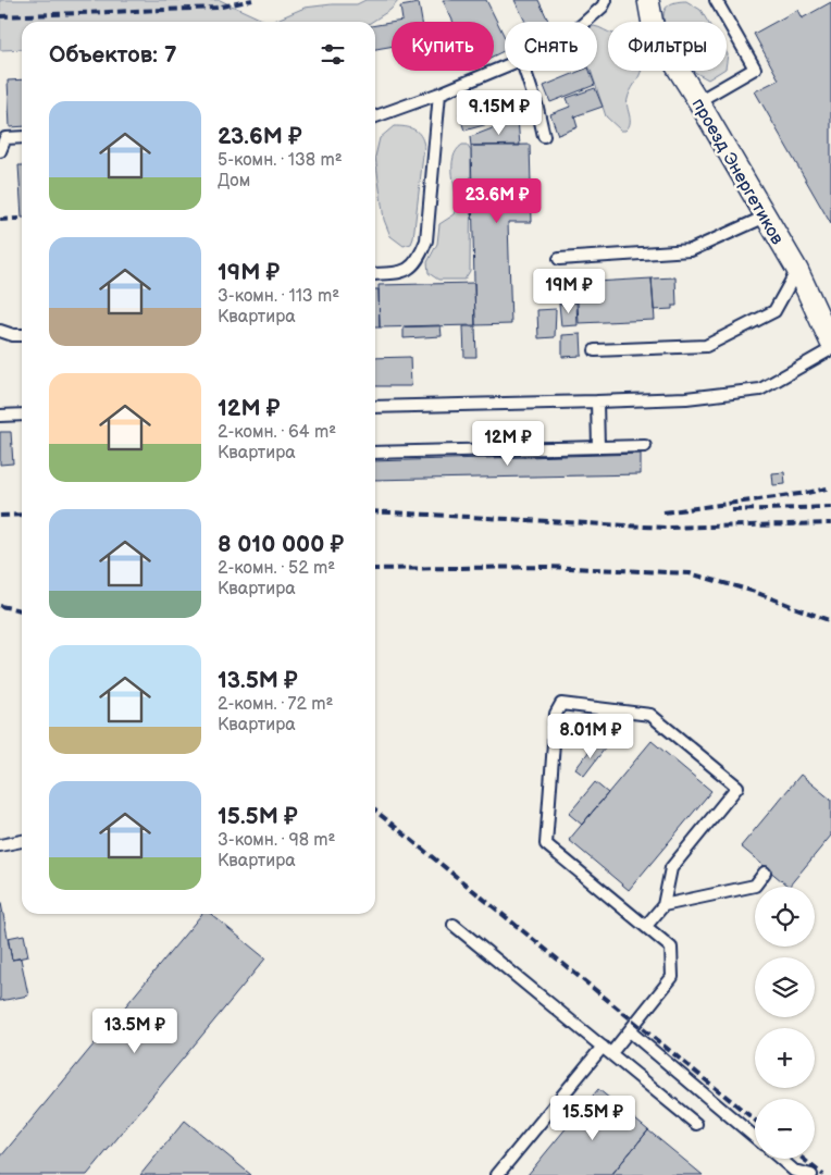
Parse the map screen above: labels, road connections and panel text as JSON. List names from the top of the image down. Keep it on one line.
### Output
{"streets":{"street":["проезд Энергетиков"]},"page":{"chip":["Купить","Снять","Фильтры"],"heading":"Объектов: 7","list":[{"name":"23.6M ₽","note":"5-комн. · 138 m² · Дом"},{"name":"19M ₽","note":"3-комн. · 113 m² · Квартира"},{"name":"12M ₽","note":"2-комн. · 64 m² · Квартира"},{"name":"8 010 000 ₽","note":"2-комн. · 52 m² · Квартира"},{"name":"13.5M ₽","note":"2-комн. · 72 m² · Квартира"},{"name":"15.5M ₽","note":"3-комн. · 98 m² · Квартира"}],"price":["9.15M ₽","23.6M ₽","19M ₽","12M ₽","8.01M ₽","13.5M ₽","15.5M ₽"],"map_buttons":["+","−"]}}
